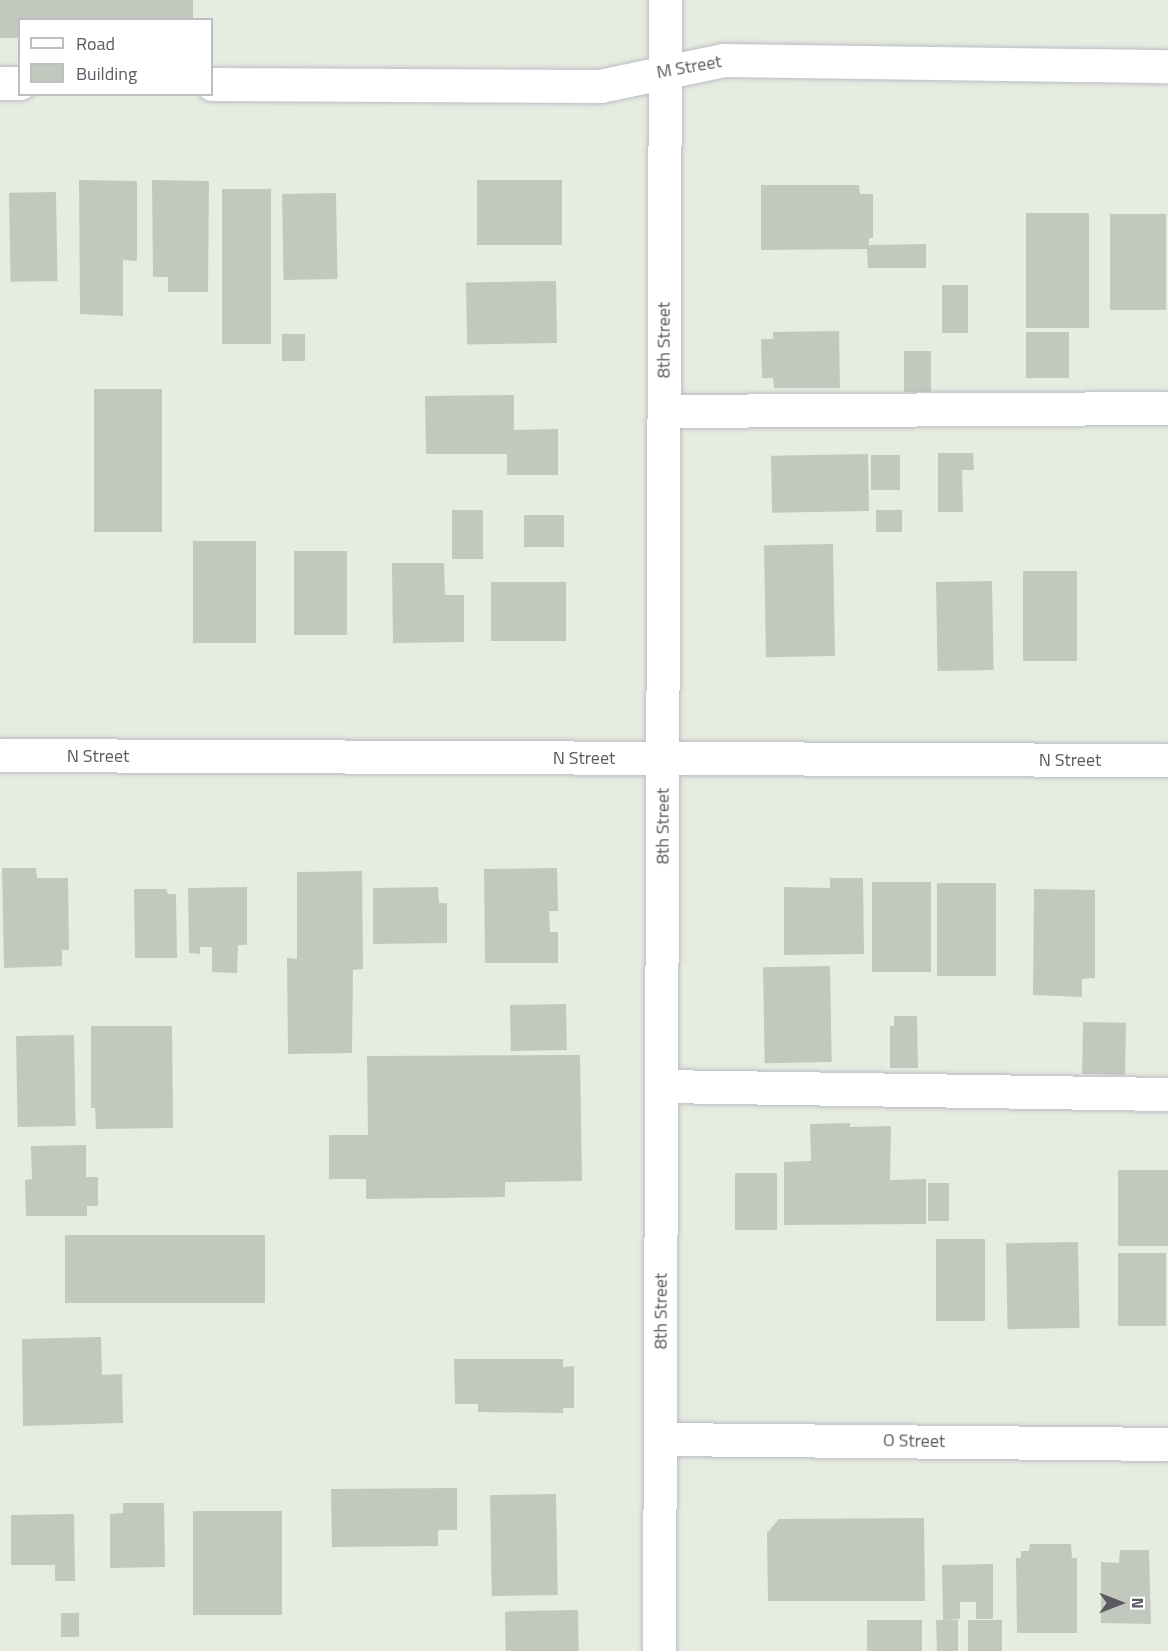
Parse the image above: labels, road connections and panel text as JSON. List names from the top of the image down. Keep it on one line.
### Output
{"streets":{"street":["M Street","8th Street","N Street","O Street"]},"crossings":[["M Street","8th Street"],["8th Street","N Street"],["8th Street","O Street"]],"legend":["Road","Building"],"north":"right"}
